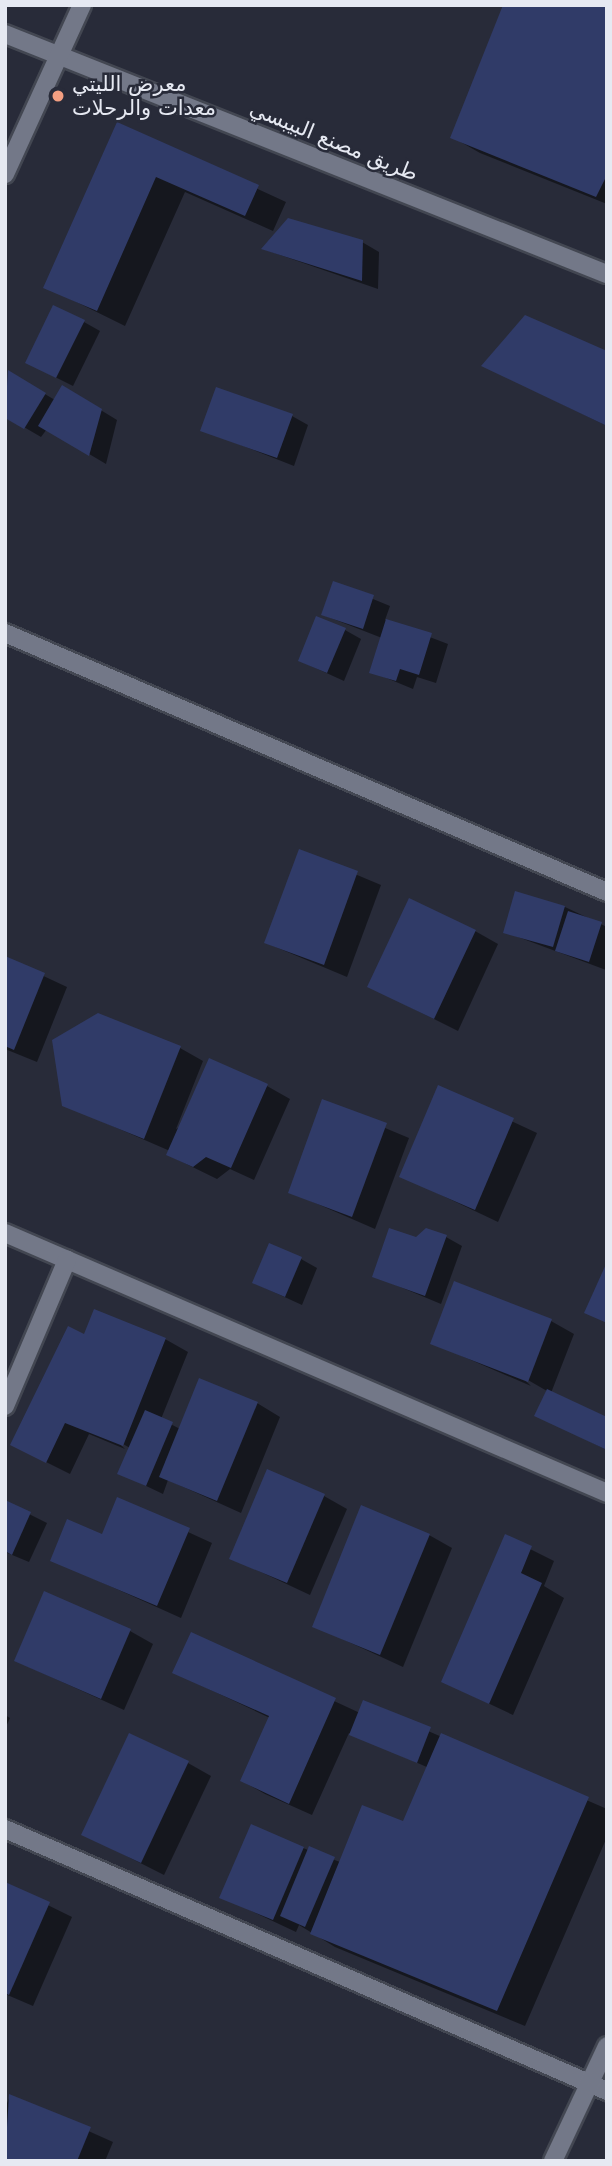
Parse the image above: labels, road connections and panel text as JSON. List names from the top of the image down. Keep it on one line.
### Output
{"streets":{"street":["طريق مصنع البيبسي"]},"places":["معرض الليتي معدات والرحلات"]}
